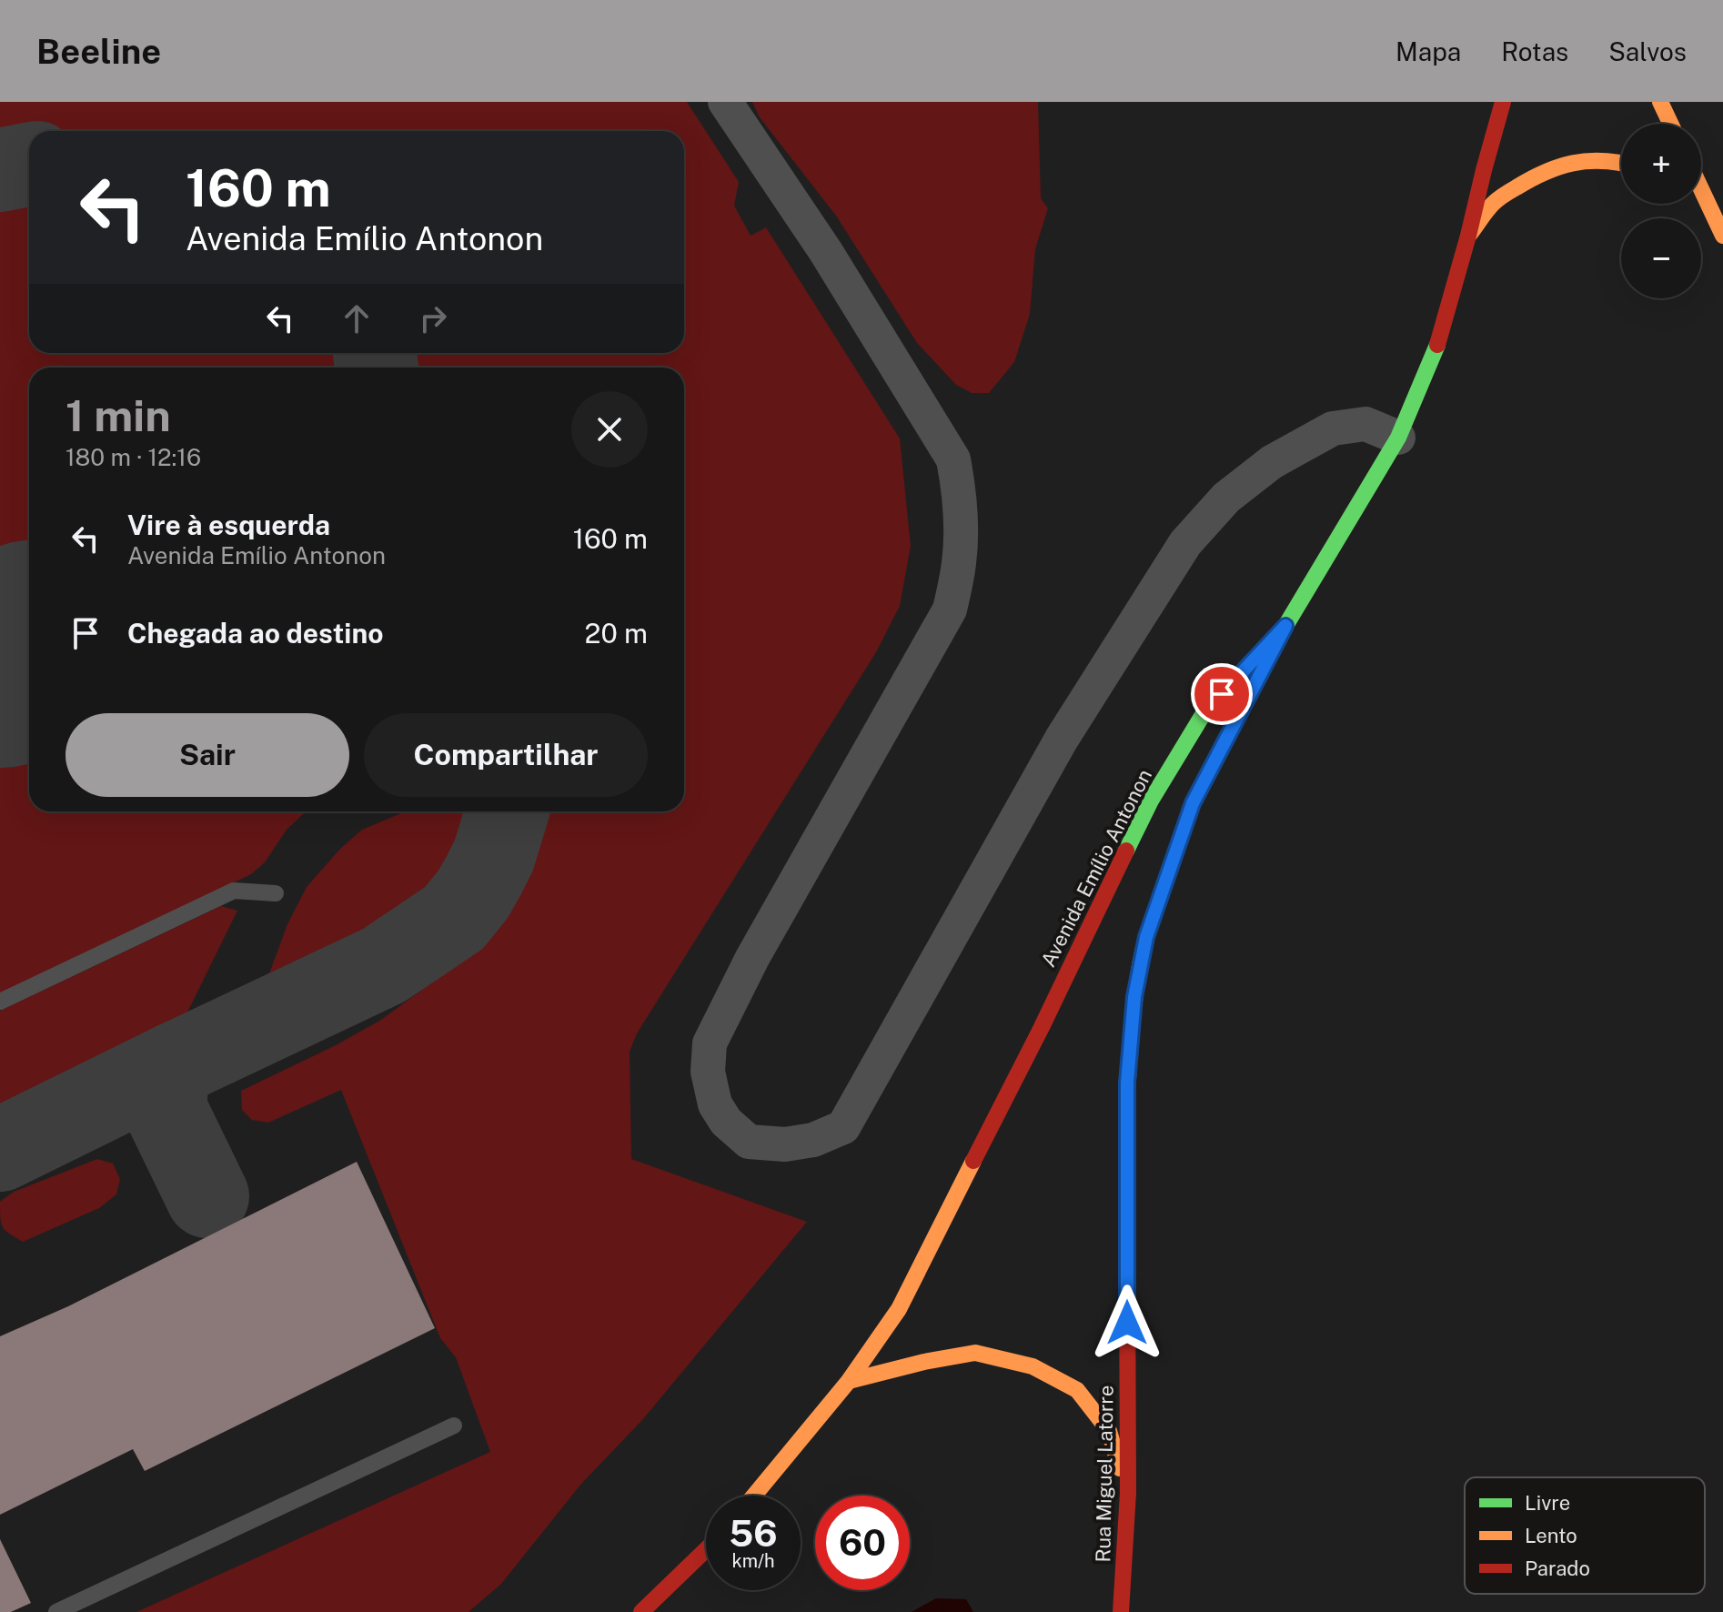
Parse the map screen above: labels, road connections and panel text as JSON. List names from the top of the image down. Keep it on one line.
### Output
{"streets":{"main road":["Avenida Emílio Antonon","Rua Miguel Latorre"]},"crossings":[["Avenida Emílio Antonon","Rua Miguel Latorre"]],"legend":["Livre","Lento","Parado"],"page":{"header":"Beeline","nav":["Mapa","Rotas","Salvos"],"map_buttons":["+","−"],"turn":["160 m","Avenida Emílio Antonon"],"heading":["1 min","180 m · 12:16"],"list":[{"name":"Vire à esquerda","note":"Avenida Emílio Antonon","value":"160 m"},{"name":"Chegada ao destino","value":"20 m"}],"buttons":["Sair","Compartilhar"],"speed":"56 km/h","limit":"60"}}
